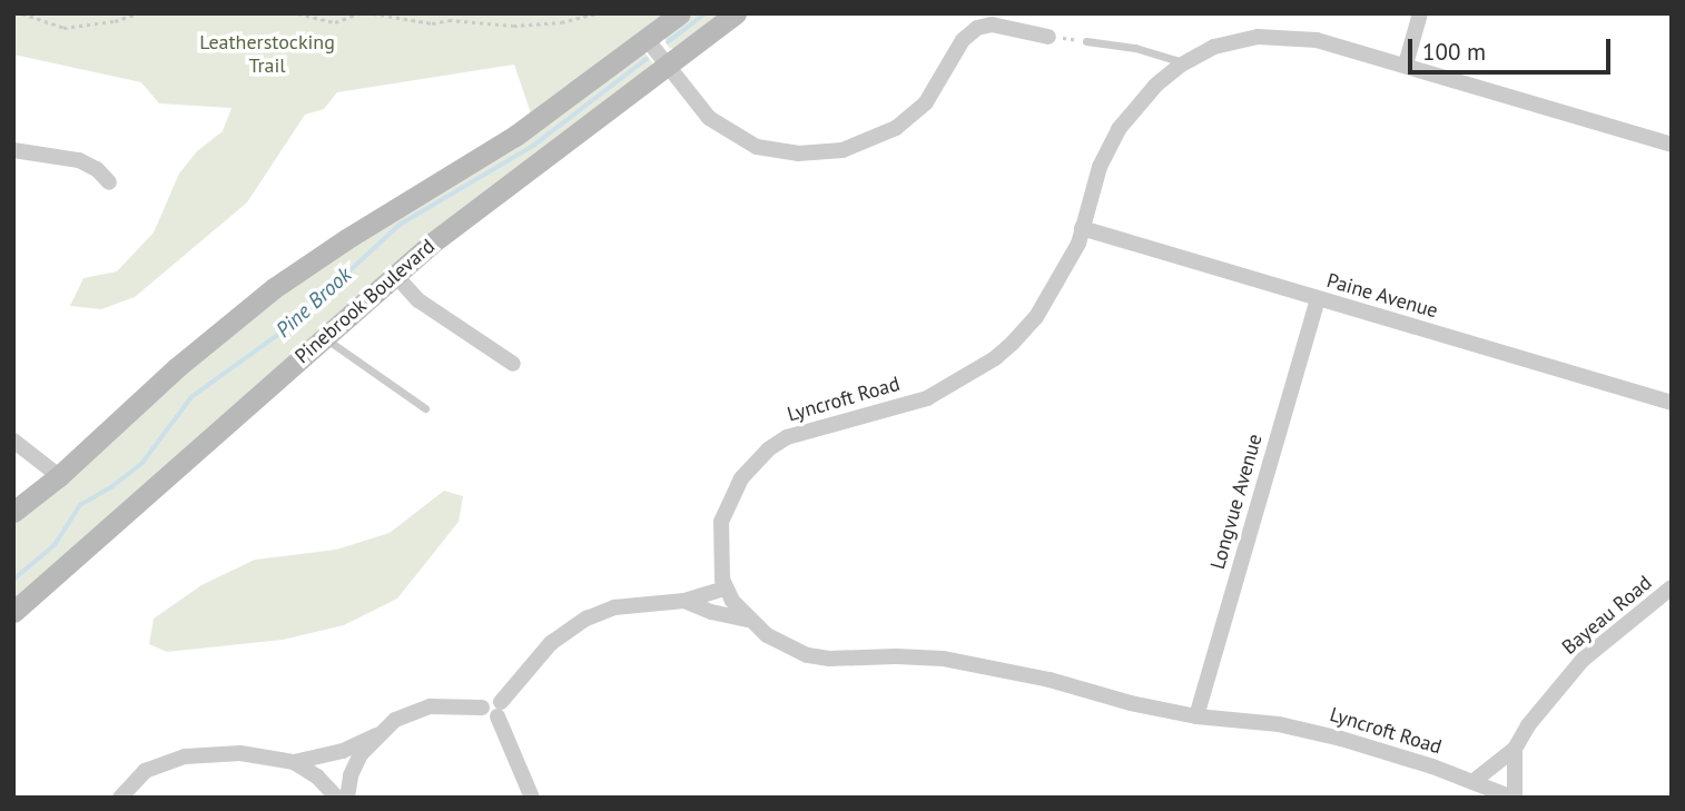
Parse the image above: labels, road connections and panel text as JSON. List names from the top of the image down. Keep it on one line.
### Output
{"streets":{"street":["Paine Avenue","Pinebrook Boulevard","Lyncroft Road","Longvue Avenue","Bayeau Road"]},"crossings":[["Paine Avenue","Lyncroft Road"],["Paine Avenue","Longvue Avenue"],["Lyncroft Road","Longvue Avenue"],["Lyncroft Road","Bayeau Road"]],"water":["Pine Brook"],"parks":["Leatherstocking Trail"],"scale_bar":"100 m"}
